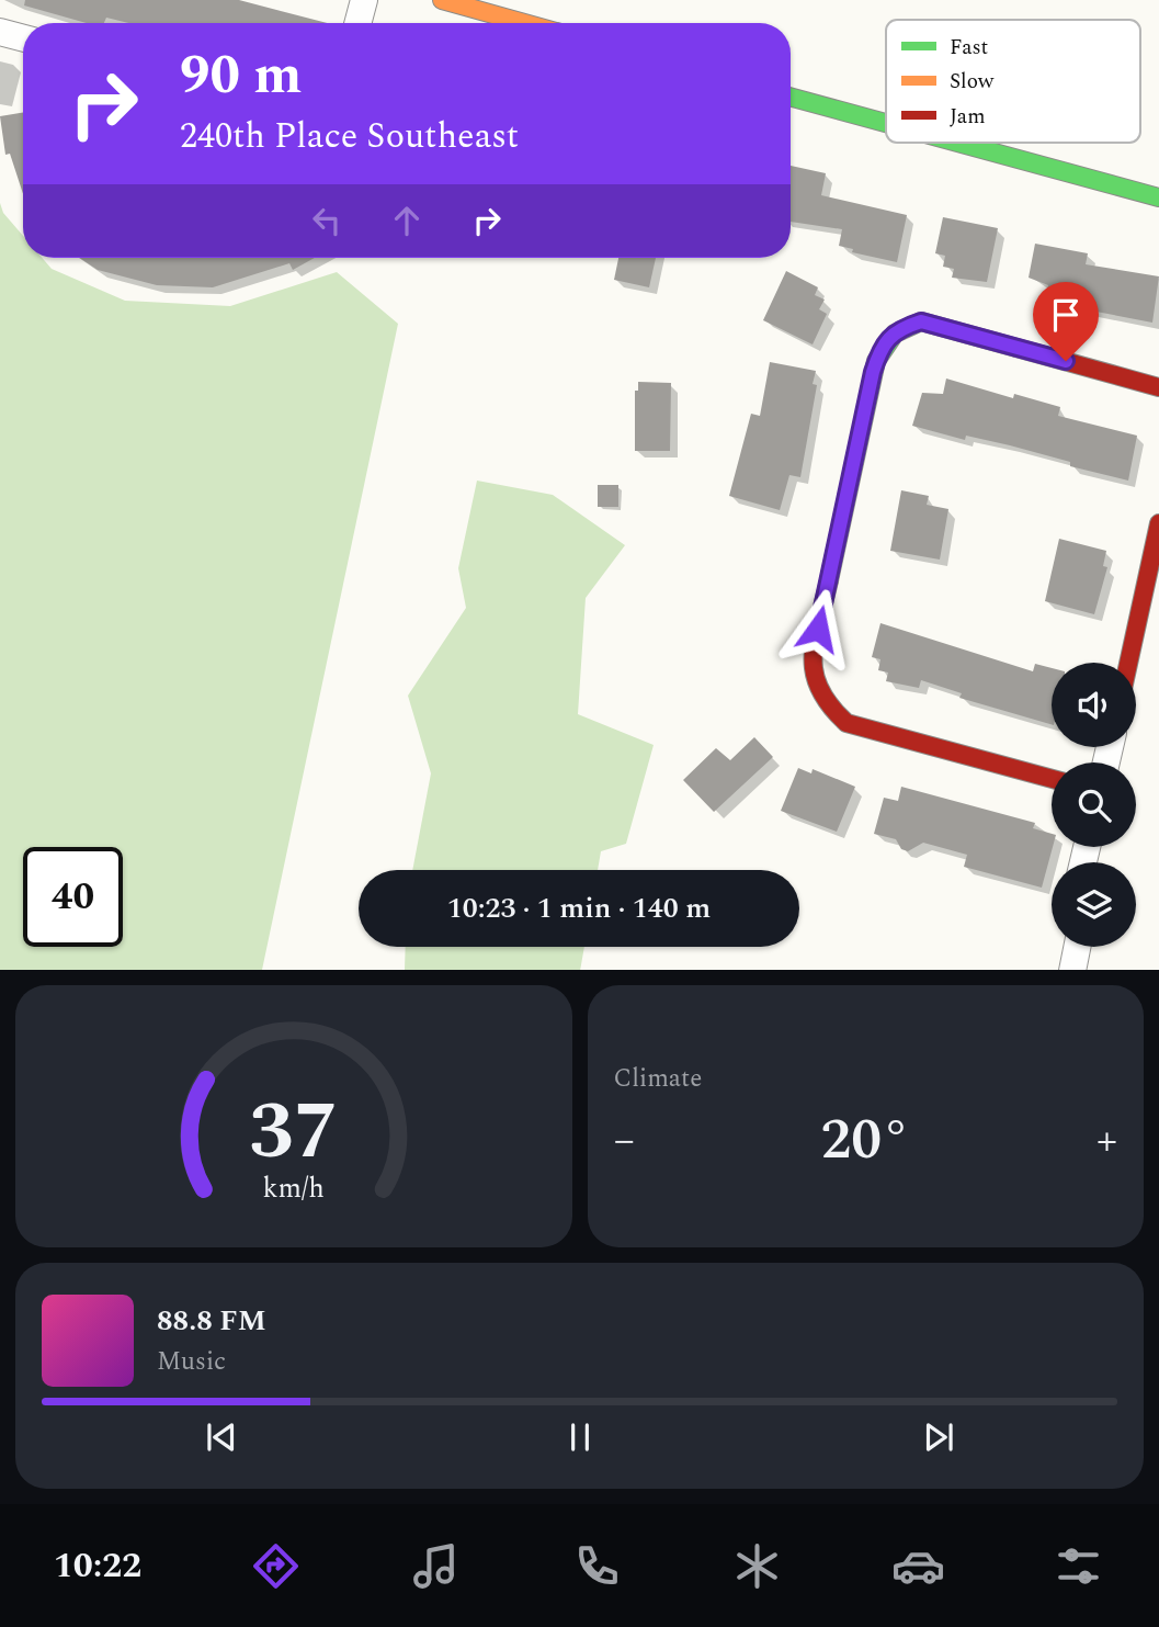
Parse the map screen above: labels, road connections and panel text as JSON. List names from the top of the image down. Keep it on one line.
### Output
{"legend":["Fast","Slow","Jam"],"page":{"turn":["90 m","240th Place Southeast"],"limit":"40","trip":"10:23 · 1 min · 140 m","tile":"Climate","heat":["−","20°","+"],"song":["88.8 FM","Music"],"tabs":"10:22","gauge":["37","km/h"]}}
